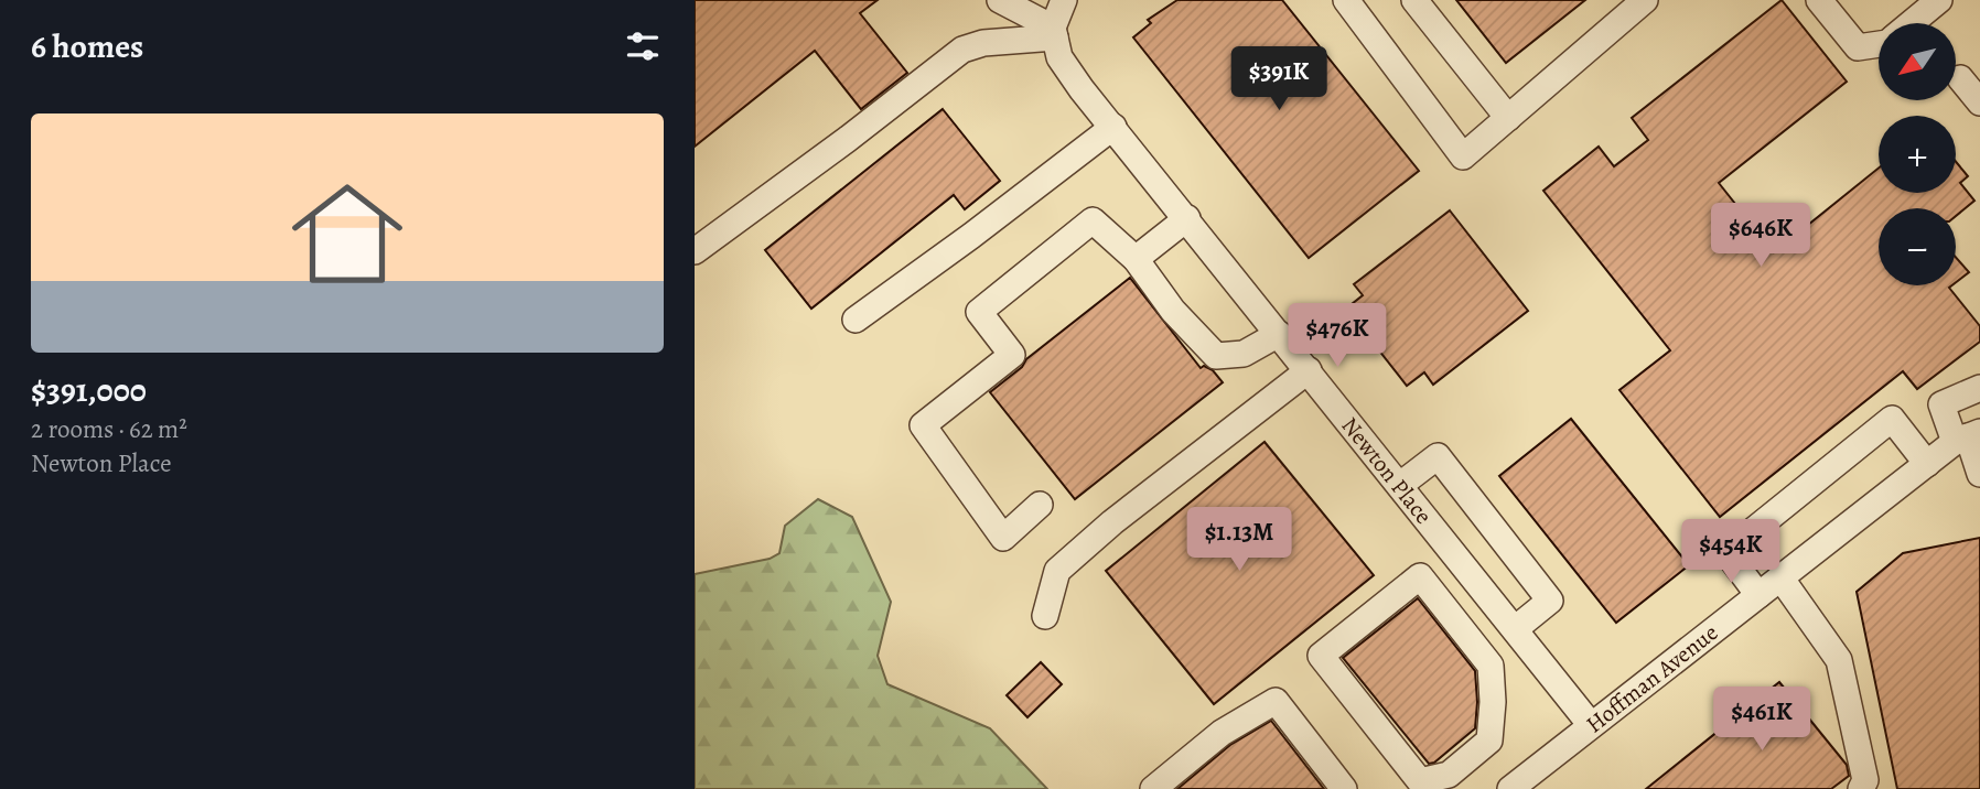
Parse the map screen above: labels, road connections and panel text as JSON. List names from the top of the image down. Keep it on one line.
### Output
{"streets":{"street":["Newton Place","Hoffman Avenue"]},"crossings":[["Newton Place","Hoffman Avenue"]],"north":"bottom left","page":{"heading":"6 homes","map_buttons":["+","−"],"price":["$391K","$646K","$476K","$1.13M","$454K","$461K"],"list":[{"name":"$391,000","note":"2 rooms · 62 m² · Newton Place"}]}}
